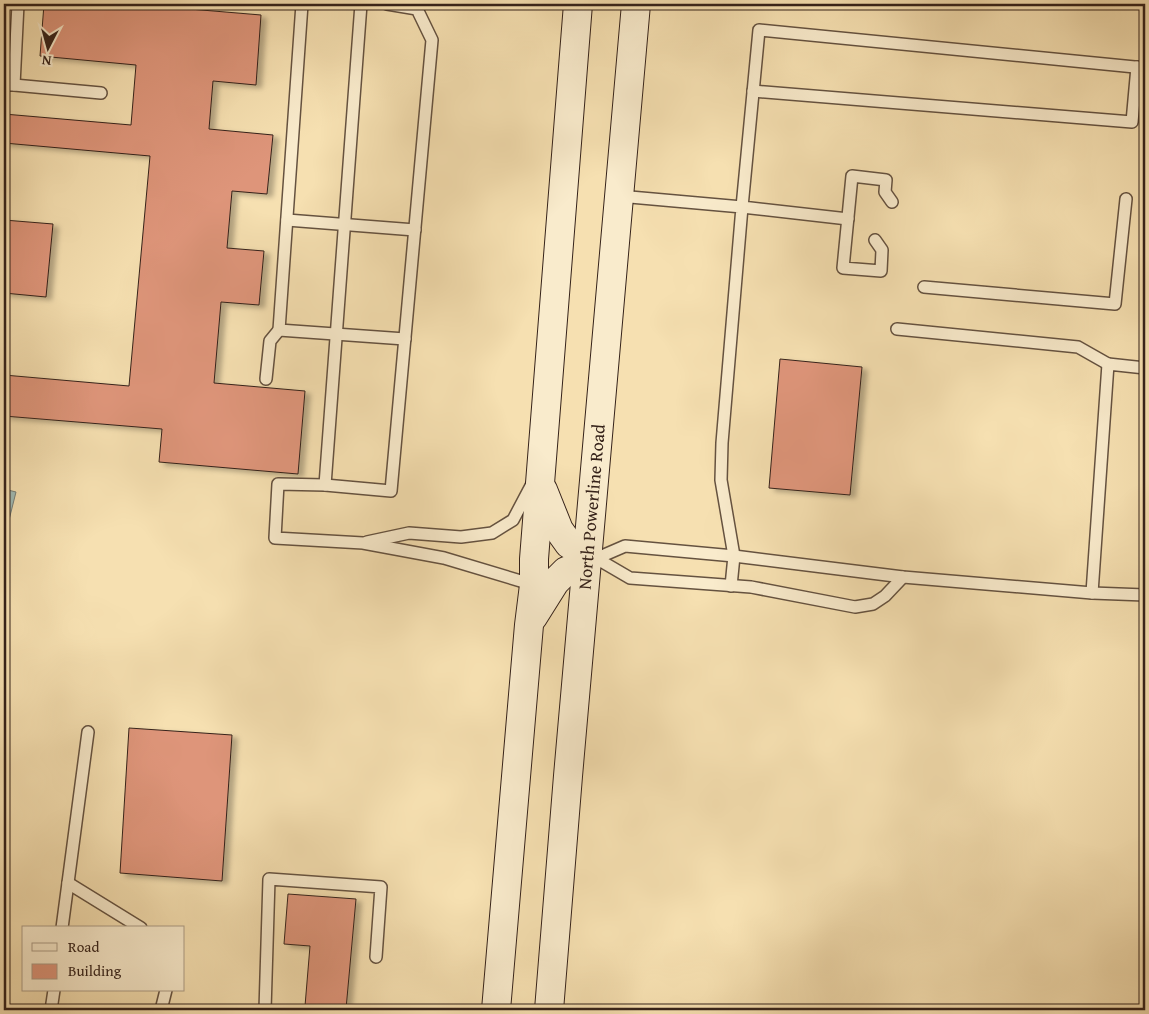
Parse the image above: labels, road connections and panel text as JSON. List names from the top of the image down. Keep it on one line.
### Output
{"streets":{"main road":["North Powerline Road"]},"legend":["Road","Building"],"north":"bottom"}
